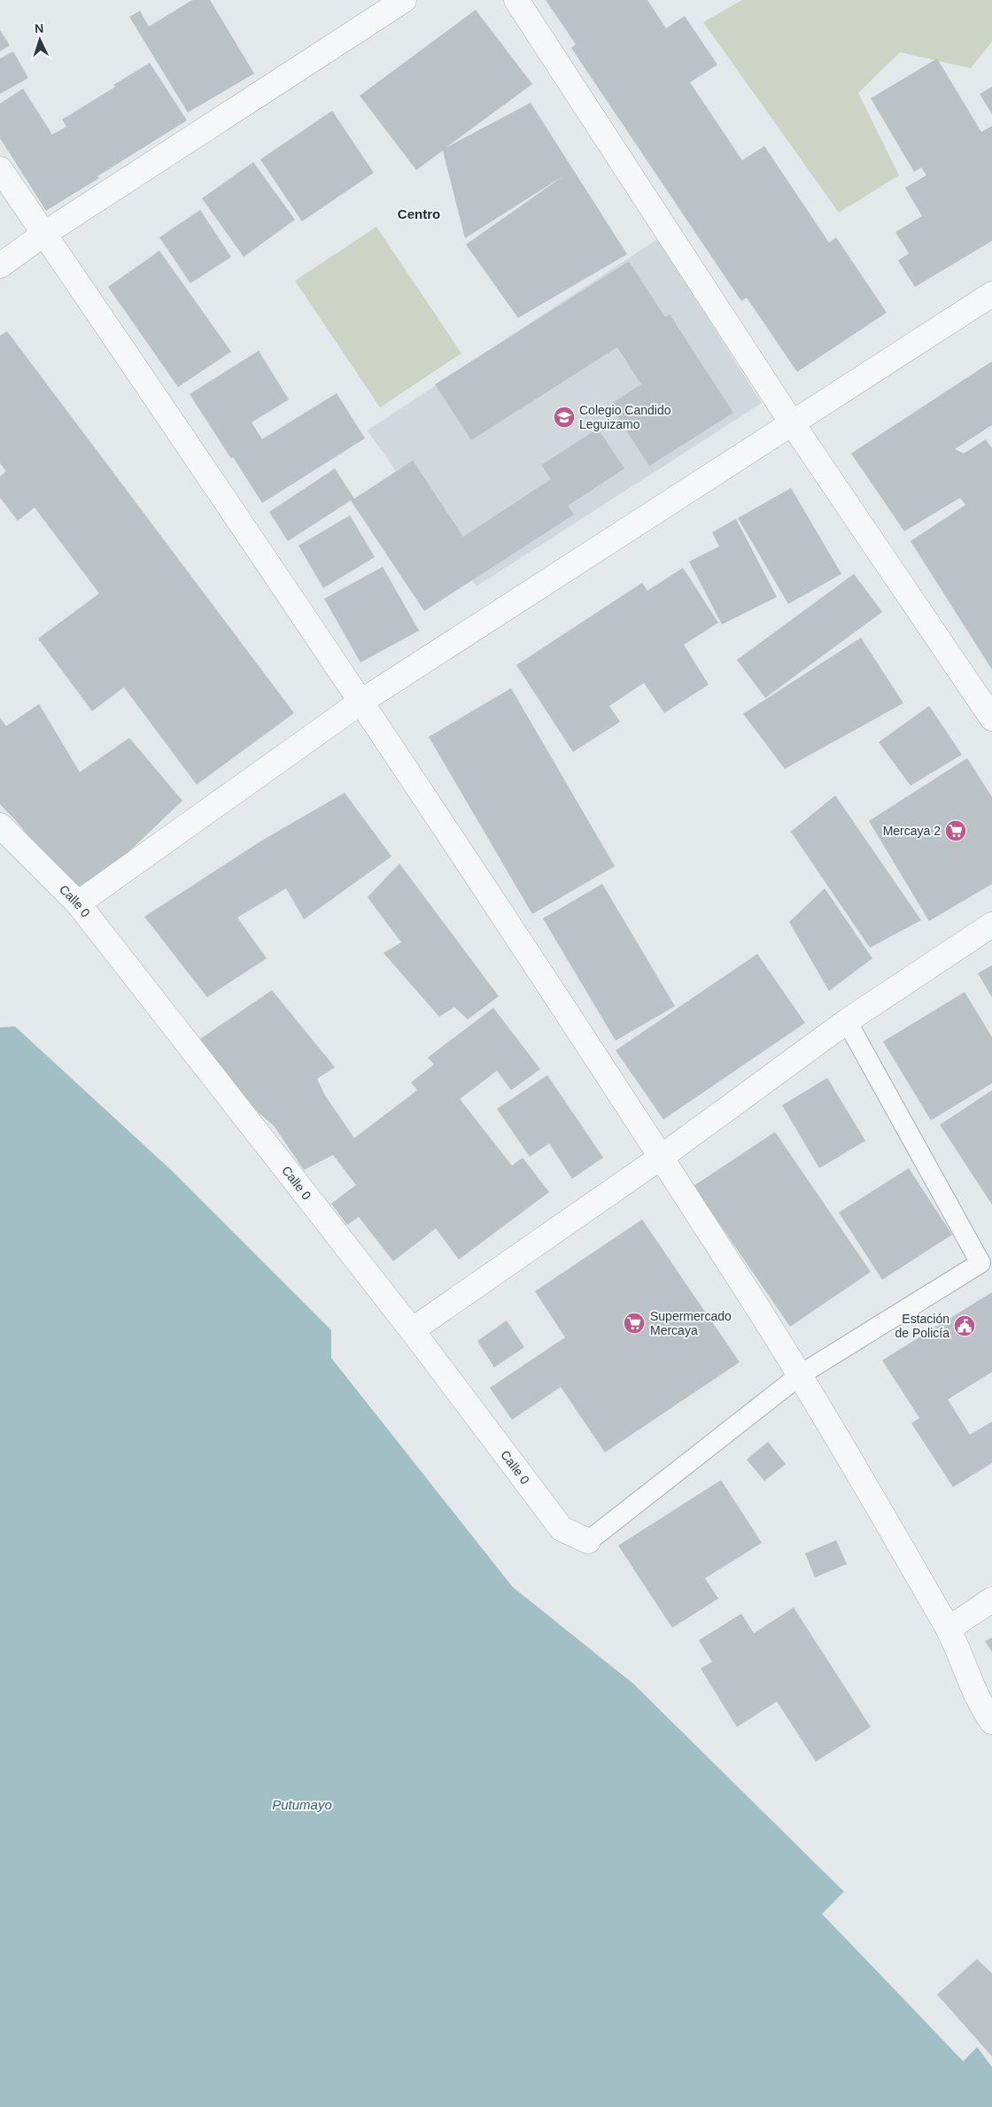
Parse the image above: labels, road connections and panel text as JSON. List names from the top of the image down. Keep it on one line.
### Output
{"streets":{"street":["Calle 0"]},"districts":["Centro"],"water":["Putumayo"],"places":{"school or university":["Colegio Candido Leguizamo"],"supermarket":["Mercaya 2","Supermercado Mercaya"],"public building":["Estación de Policía"]},"north":"top"}
